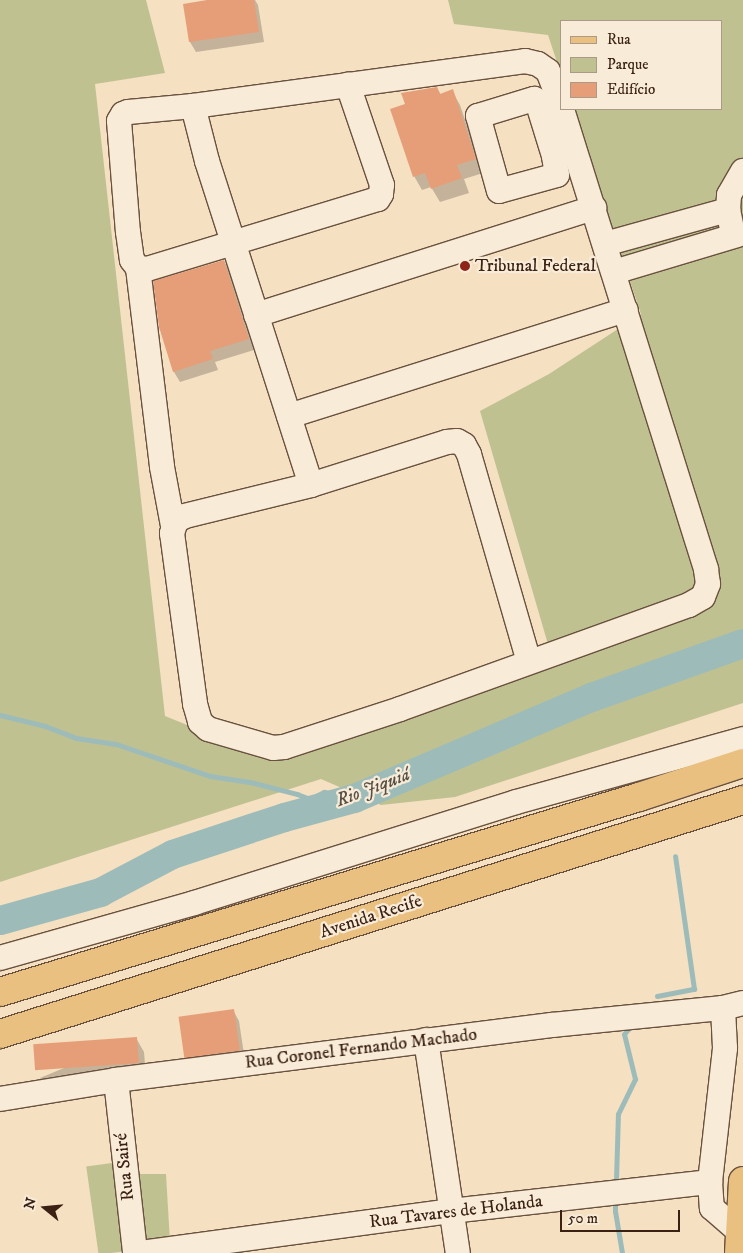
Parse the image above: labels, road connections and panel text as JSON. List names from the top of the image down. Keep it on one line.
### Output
{"streets":{"main road":["Avenida Recife"],"street":["Rua Coronel Fernando Machado","Rua Sairé","Rua Tavares de Holanda"]},"crossings":[["Rua Coronel Fernando Machado","Rua Sairé"],["Rua Coronel Fernando Machado","Rua Tavares de Holanda"]],"water":["Rio Jiquiá"],"places":["Tribunal Federal"],"legend":["Rua","Parque","Edifício"],"scale_bar":"50 m","north":"left"}
